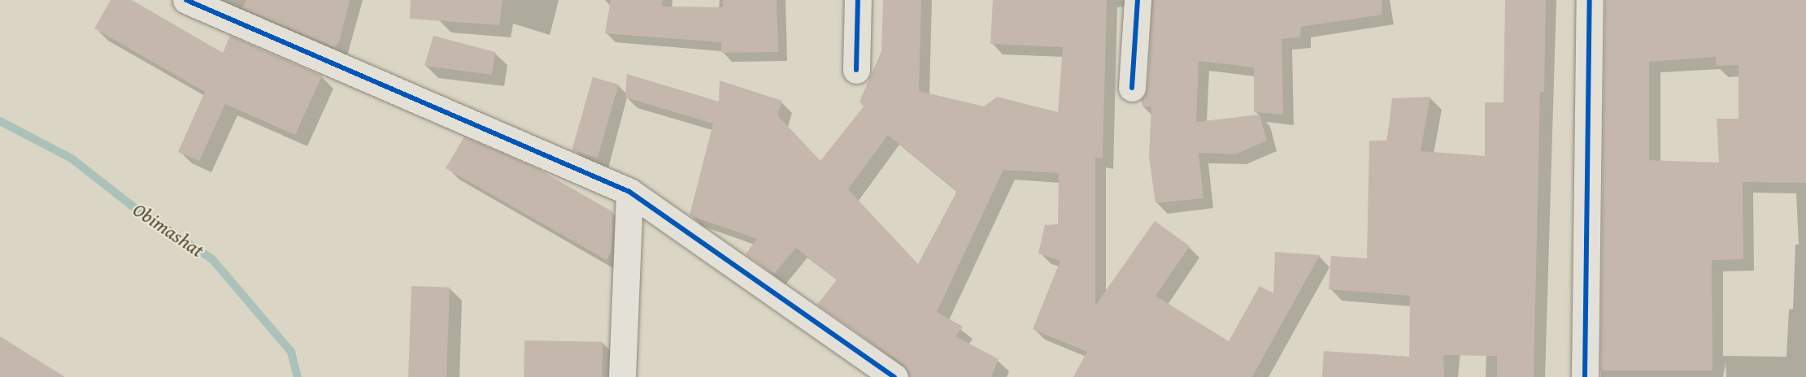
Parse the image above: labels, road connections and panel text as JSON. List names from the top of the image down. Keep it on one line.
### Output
{"water":["Obimashat"]}
